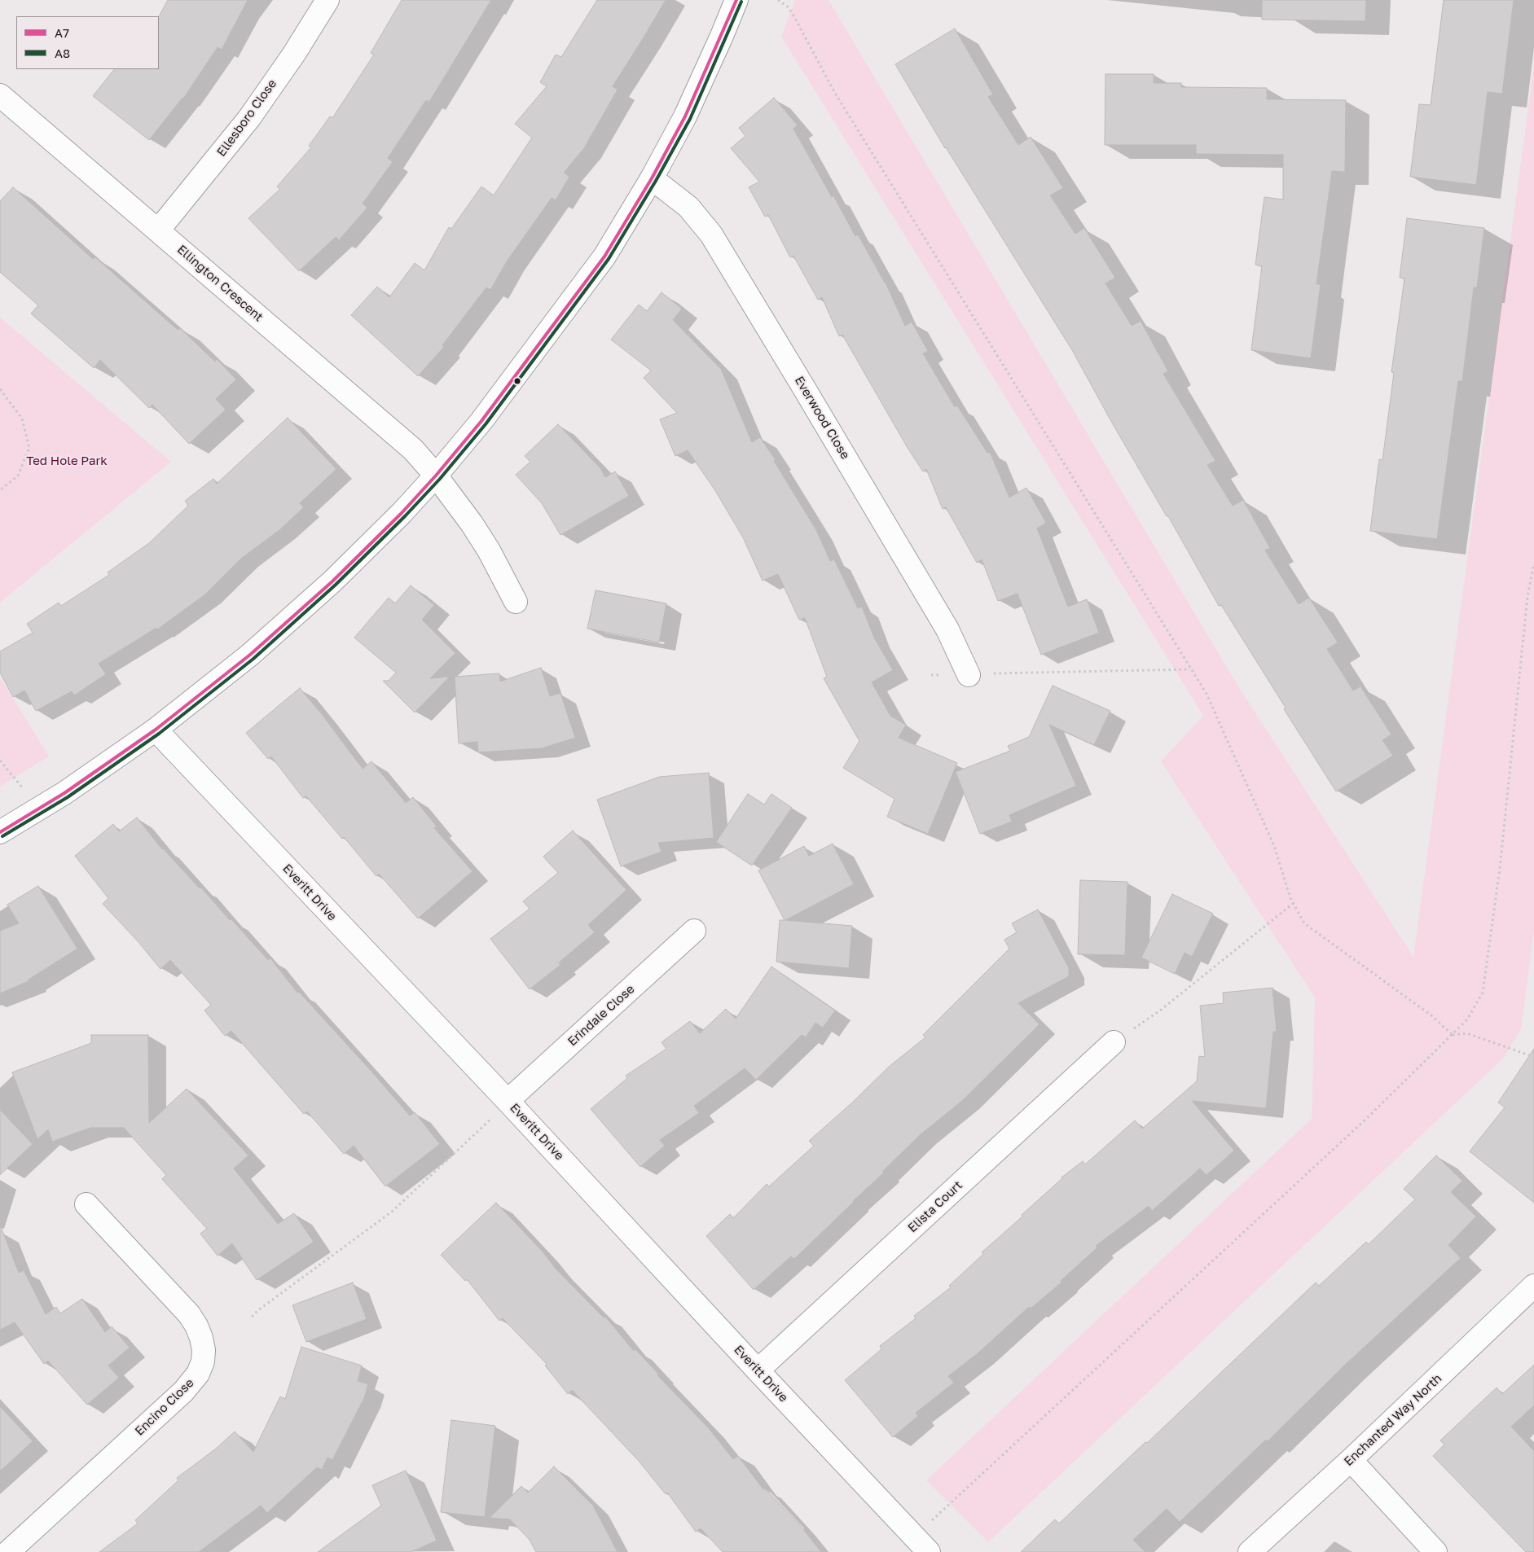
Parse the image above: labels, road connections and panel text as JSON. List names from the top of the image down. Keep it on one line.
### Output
{"streets":{"street":["Ellesboro Close","Ellington Crescent","Everwood Close","Everitt Drive","Erindale Close","Elista Court","Encino Close","Enchanted Way North"]},"crossings":[["Ellesboro Close","Ellington Crescent"],["Everitt Drive","Erindale Close"],["Everitt Drive","Elista Court"]],"parks":["Ted Hole Park"],"lines":["transit line A7","transit line A8"],"legend":["A7","A8"]}
